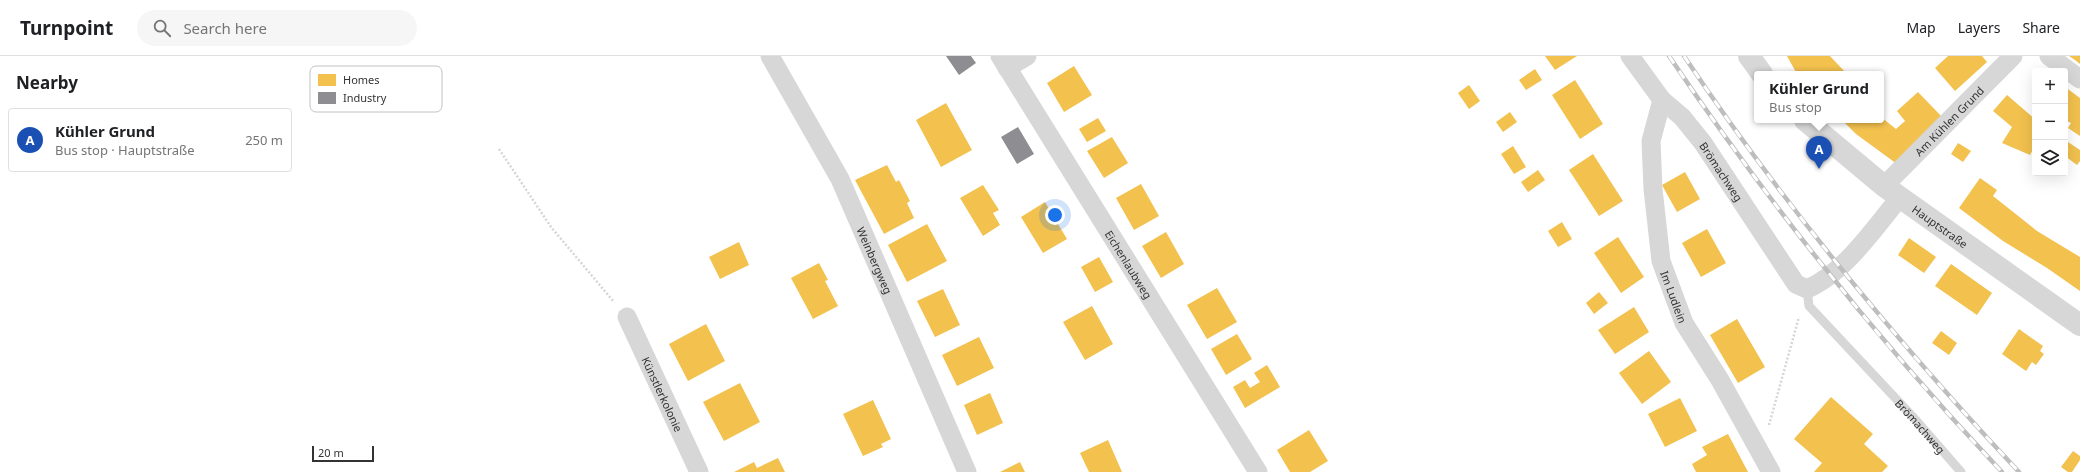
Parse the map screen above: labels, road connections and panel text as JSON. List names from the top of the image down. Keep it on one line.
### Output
{"streets":{"street":["Am Kühlen Grund","Brömachweg","Hauptstraße","Weinbergweg","Eichenlaubweg","Im Ludlein","Künstlerkolonie"]},"crossings":[["Am Kühlen Grund","Hauptstraße"],["Brömachweg","Im Ludlein"]],"legend":["Homes","Industry"],"scale_bar":"20 m","page":{"header":"Turnpoint","search":"Search here","nav":["Map","Layers","Share"],"heading":"Nearby","map_buttons":["+","−"],"popup":["Kühler Grund","Bus stop"],"list":[{"mark":"A","name":"Kühler Grund","note":"Bus stop · Hauptstraße","value":"250 m"}],"pins":"A","scale":"20 m"}}
